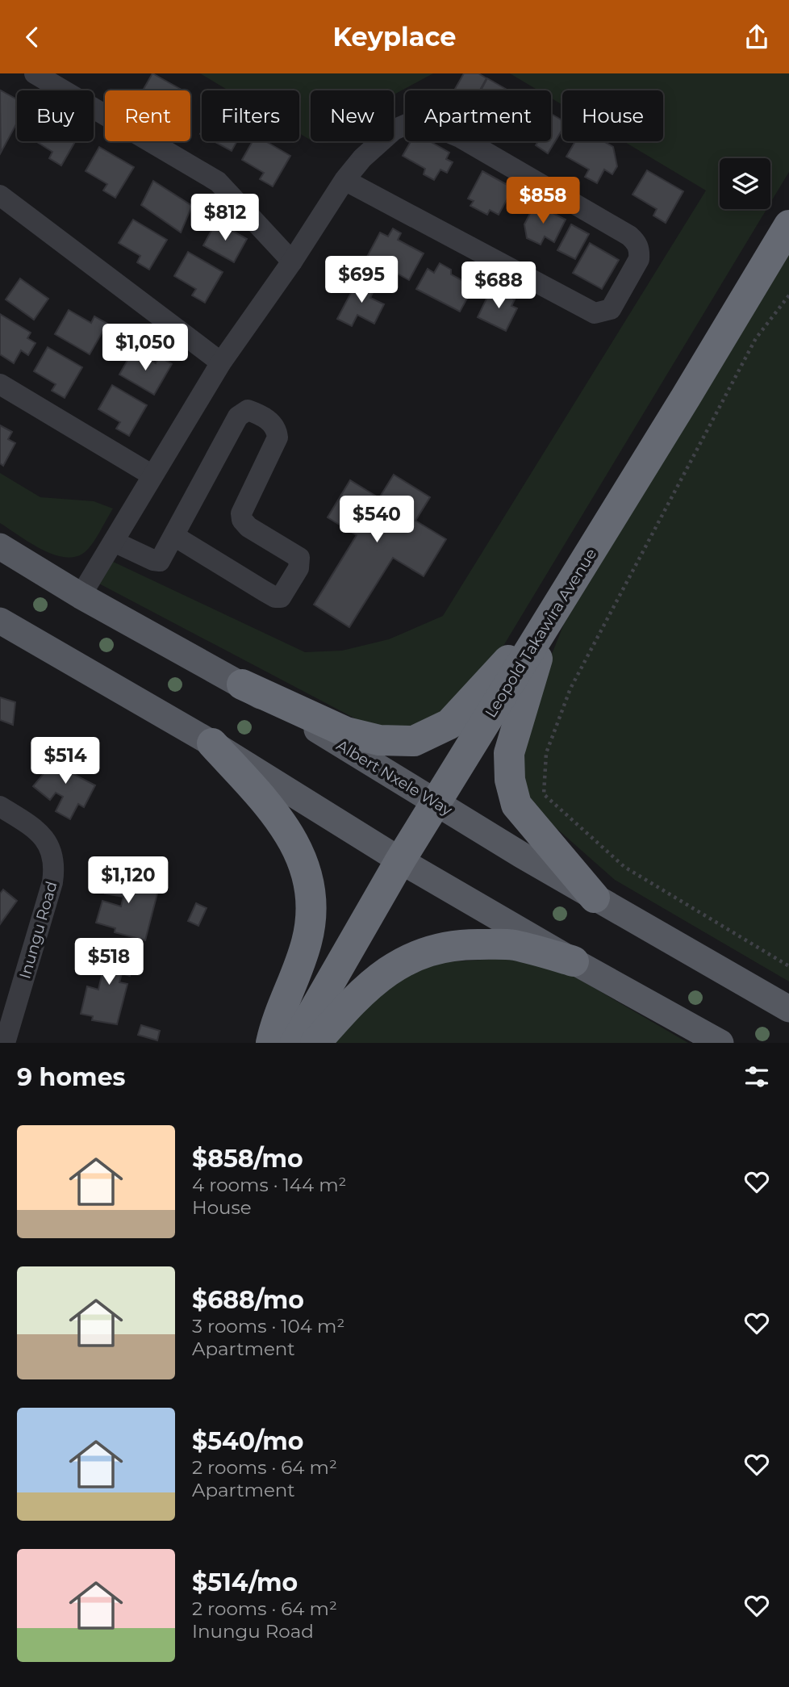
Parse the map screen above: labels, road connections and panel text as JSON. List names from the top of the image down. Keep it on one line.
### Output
{"streets":{"highway":["Leopold Takawira Avenue"],"main road":["Albert Nxele Way"],"street":["Inungu Road"]},"crossings":[["Leopold Takawira Avenue","Albert Nxele Way"]],"page":{"header":"Keyplace","chip":["Buy","Rent","Filters","New","Apartment","House"],"price":["$858","$812","$695","$688","$1,050","$540","$514","$1,120","$518"],"heading":"9 homes","list":[{"name":"$858/mo","note":"4 rooms · 144 m² · House"},{"name":"$688/mo","note":"3 rooms · 104 m² · Apartment"},{"name":"$540/mo","note":"2 rooms · 64 m² · Apartment"},{"name":"$514/mo","note":"2 rooms · 64 m² · Inungu Road"}]}}
